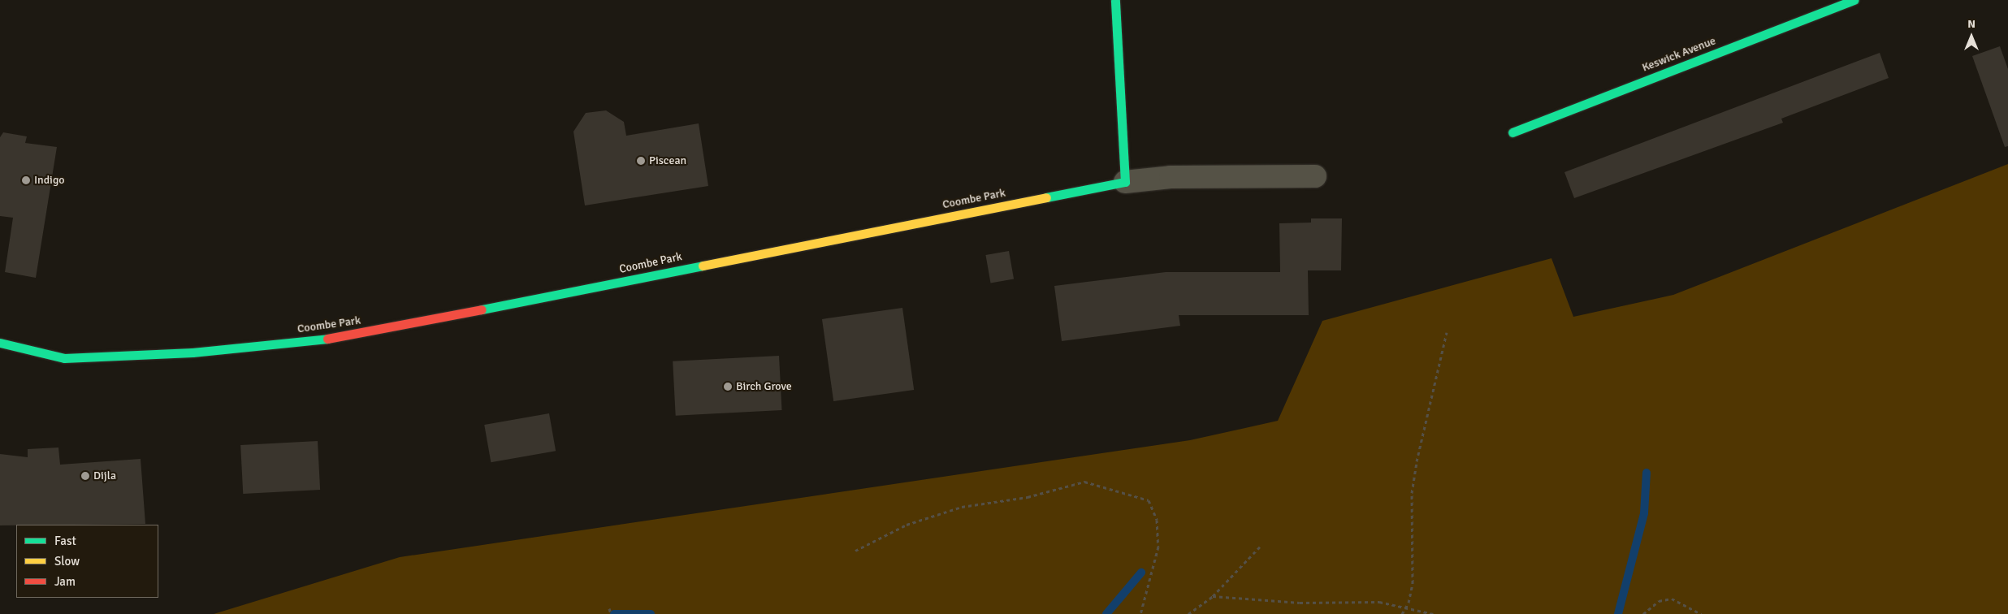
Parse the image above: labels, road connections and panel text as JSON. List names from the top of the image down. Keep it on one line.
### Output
{"streets":{"street":["Keswick Avenue","Coombe Park"]},"places":["Piscean","Indigo","Birch Grove","Dijla"],"legend":["Fast","Slow","Jam"],"north":"top"}
